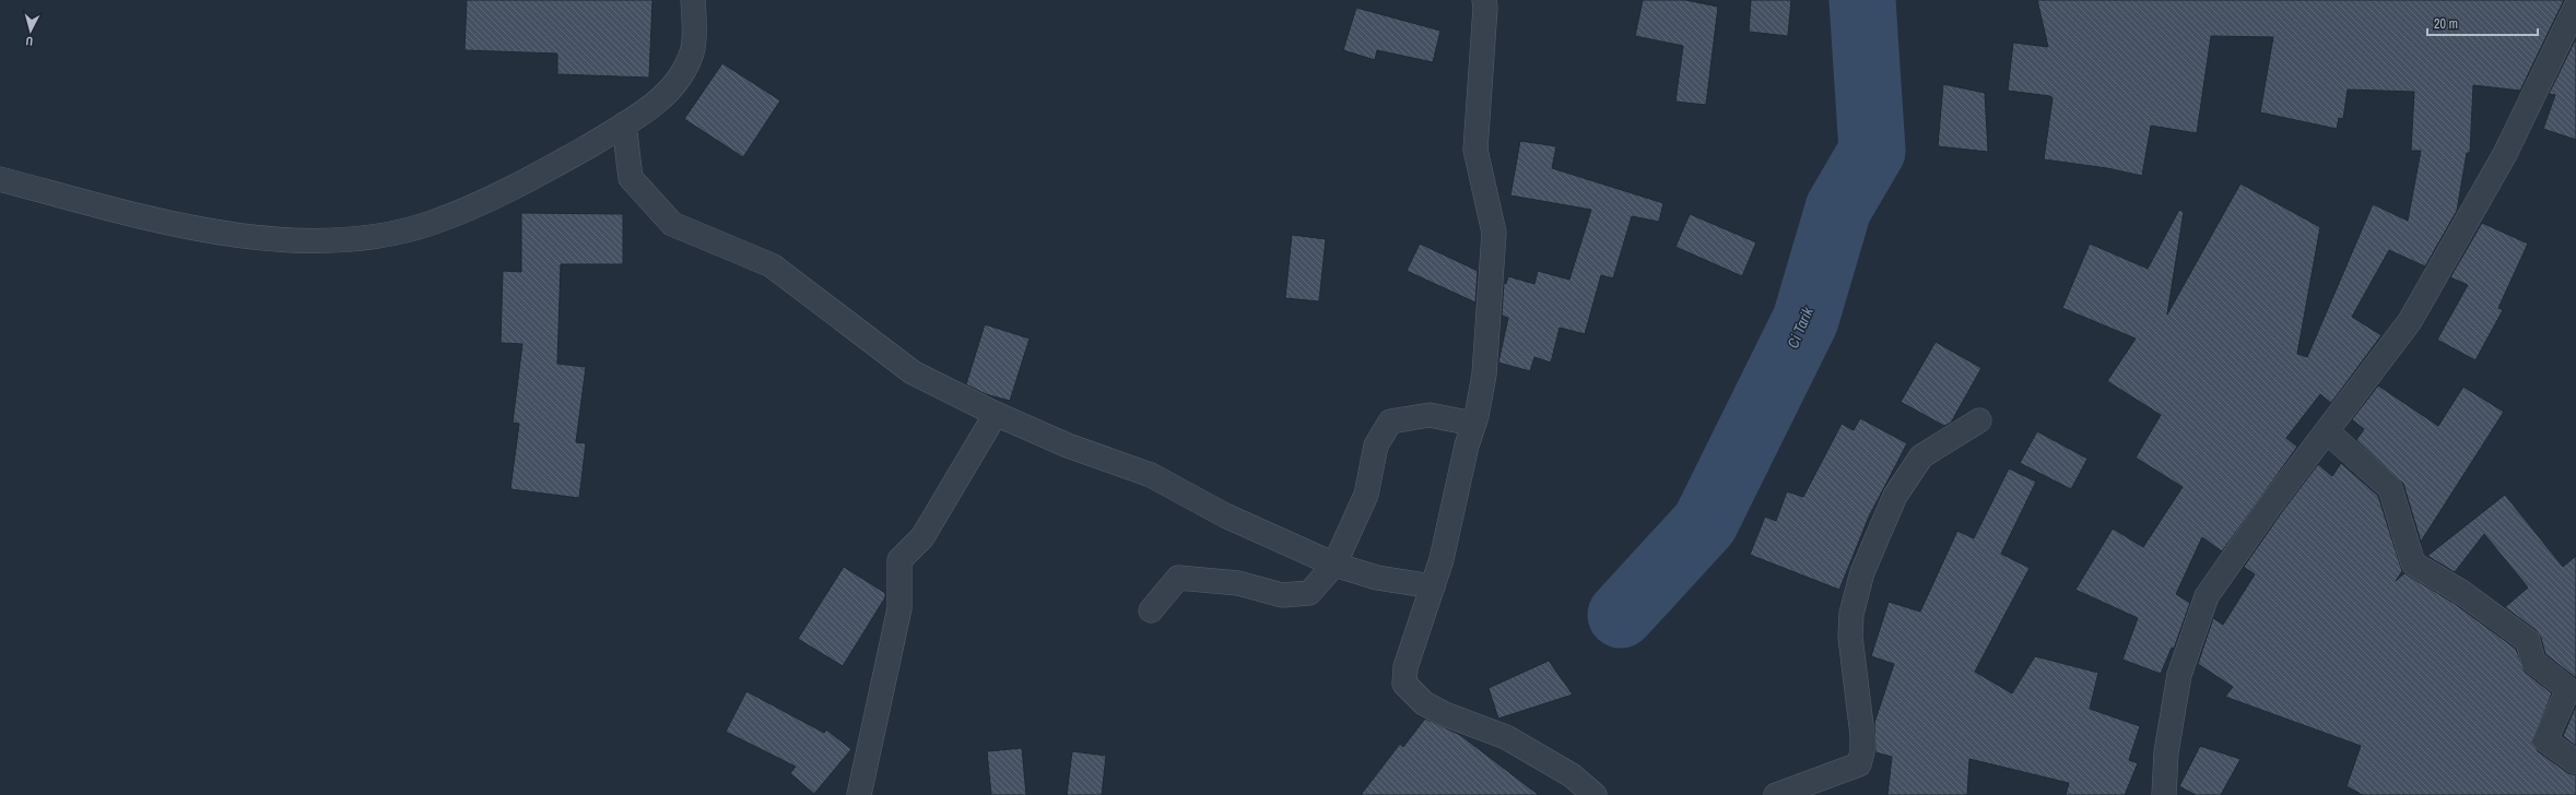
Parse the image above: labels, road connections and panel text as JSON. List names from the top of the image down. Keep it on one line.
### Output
{"water":["Ci Tarik"],"scale_bar":"20 m","north":"bottom"}
